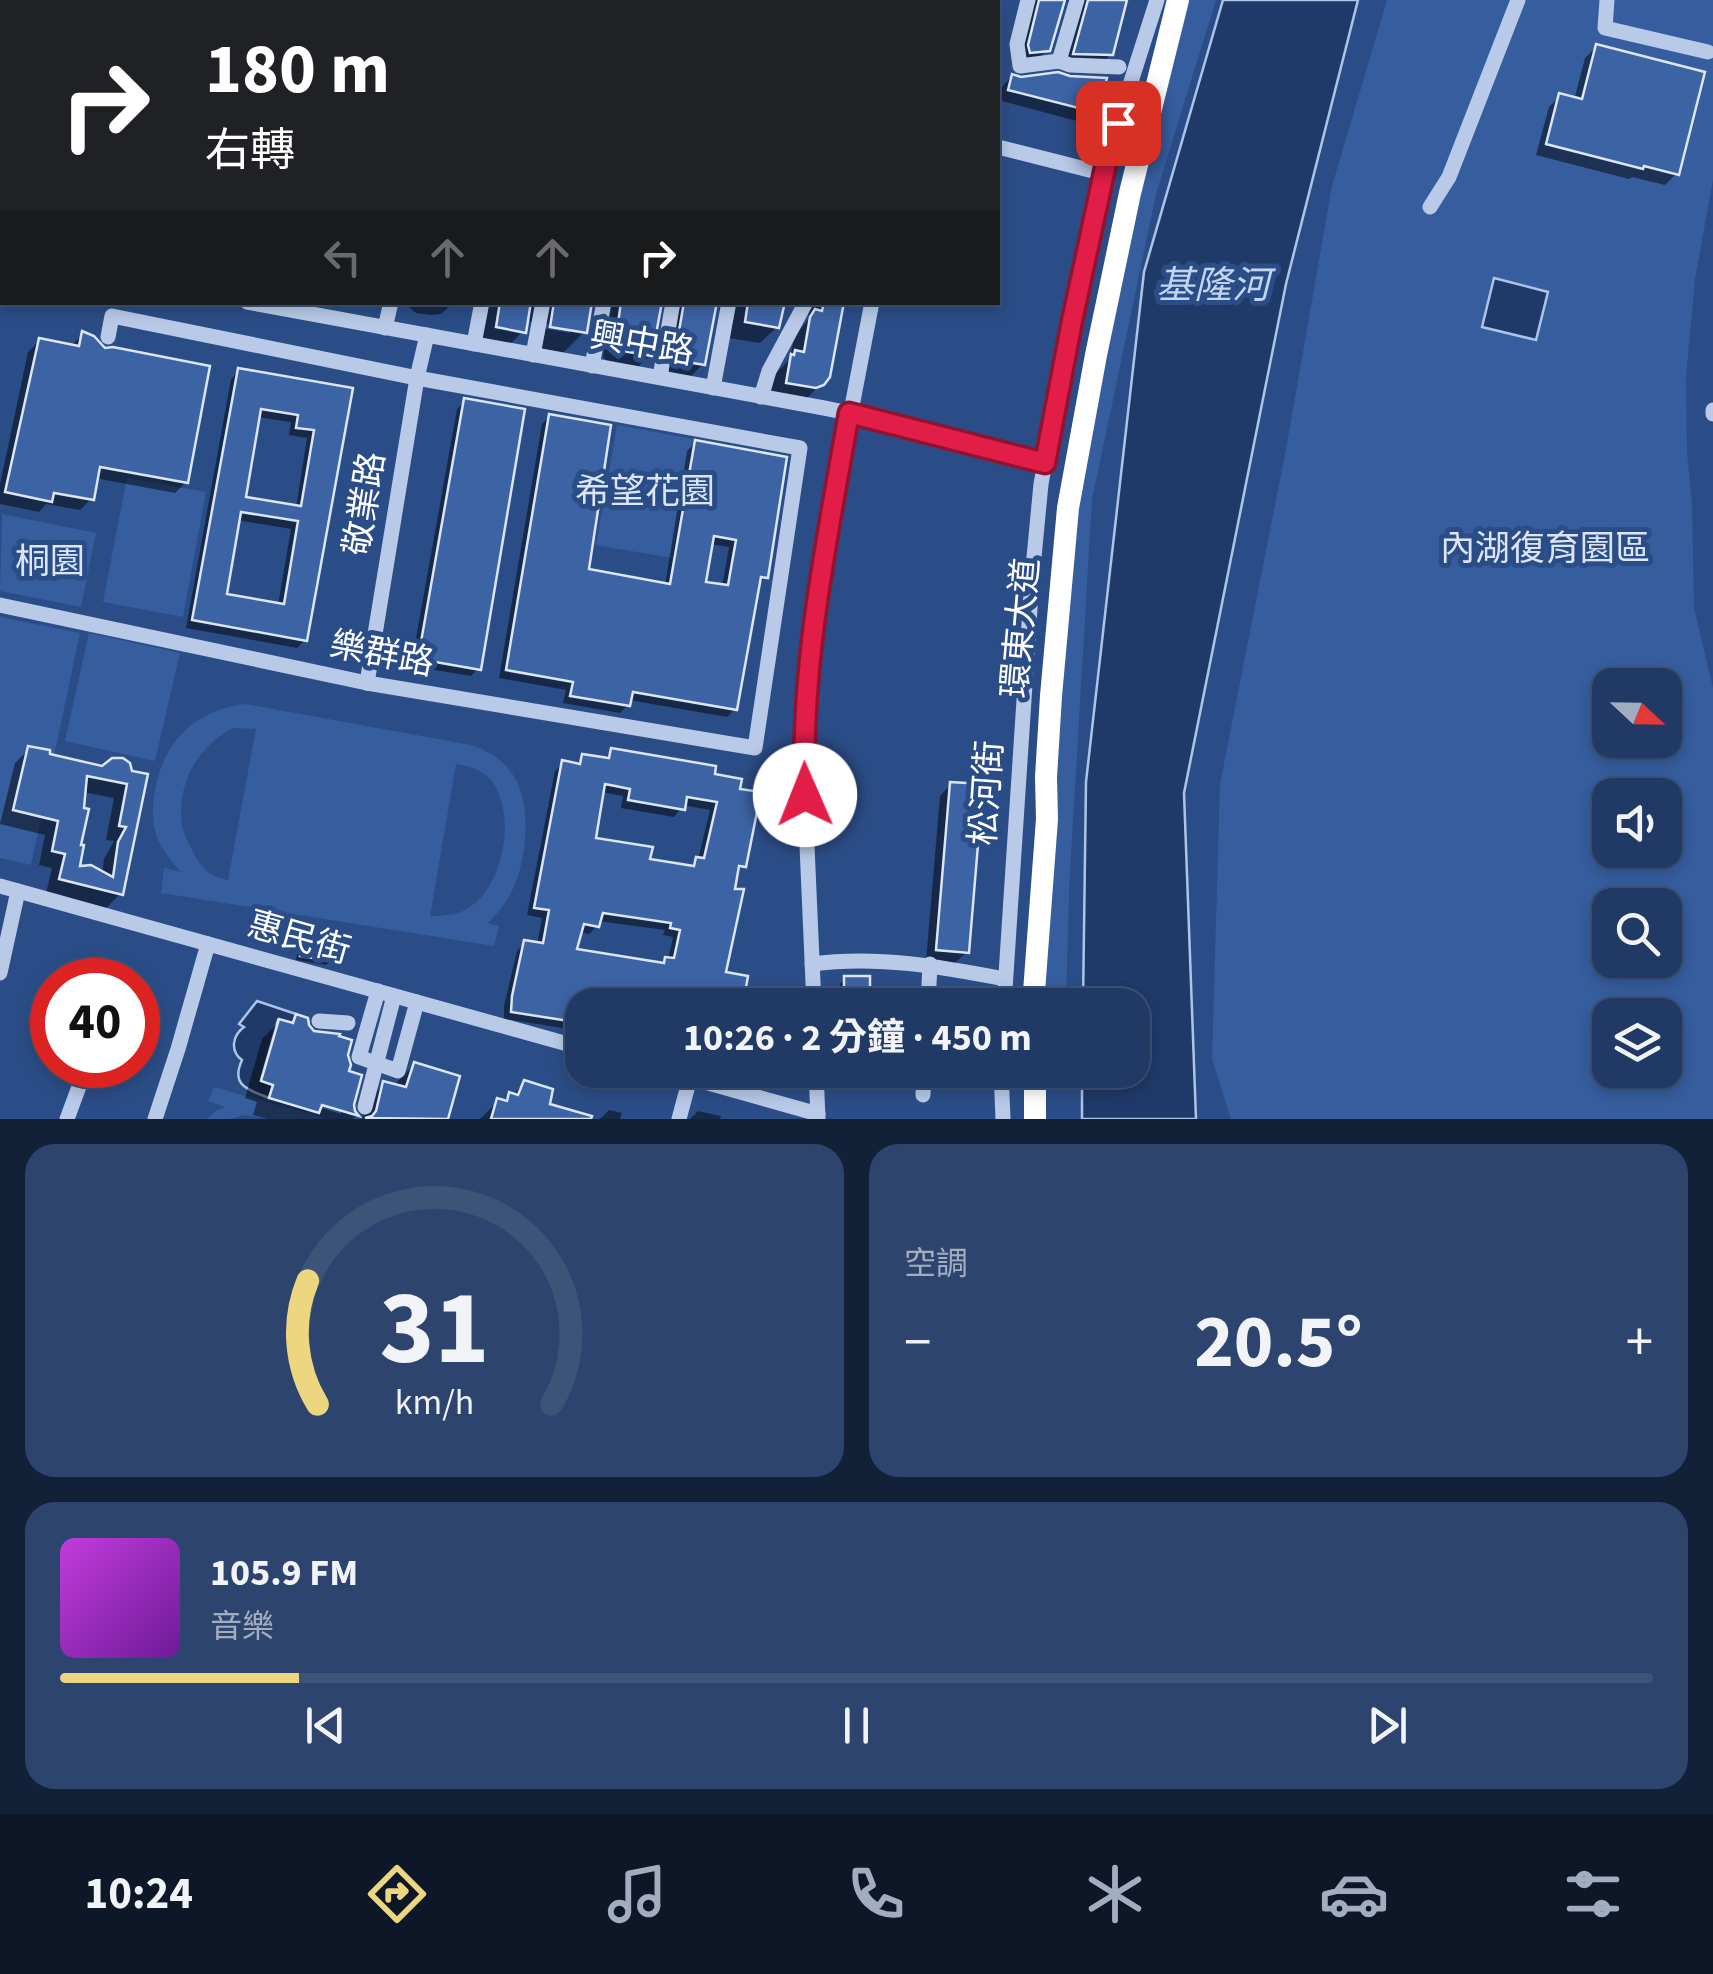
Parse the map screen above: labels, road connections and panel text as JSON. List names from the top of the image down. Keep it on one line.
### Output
{"streets":{"highway":["環東大道"],"street":["興中路","敬業路","樂群路","松河街","惠民街"]},"crossings":[["興中路","敬業路"],["興中路","松河街"],["敬業路","樂群路"]],"water":["基隆河"],"parks":["希望花園","內湖復育園區","桐園"],"north":"right","page":{"turn":["180 m","右轉"],"limit":"40","trip":"10:26 · 2 分鐘 · 450 m","tile":"空調","heat":["−","20.5°","+"],"song":["105.9 FM","音樂"],"tabs":"10:24","gauge":["31","km/h"]}}
